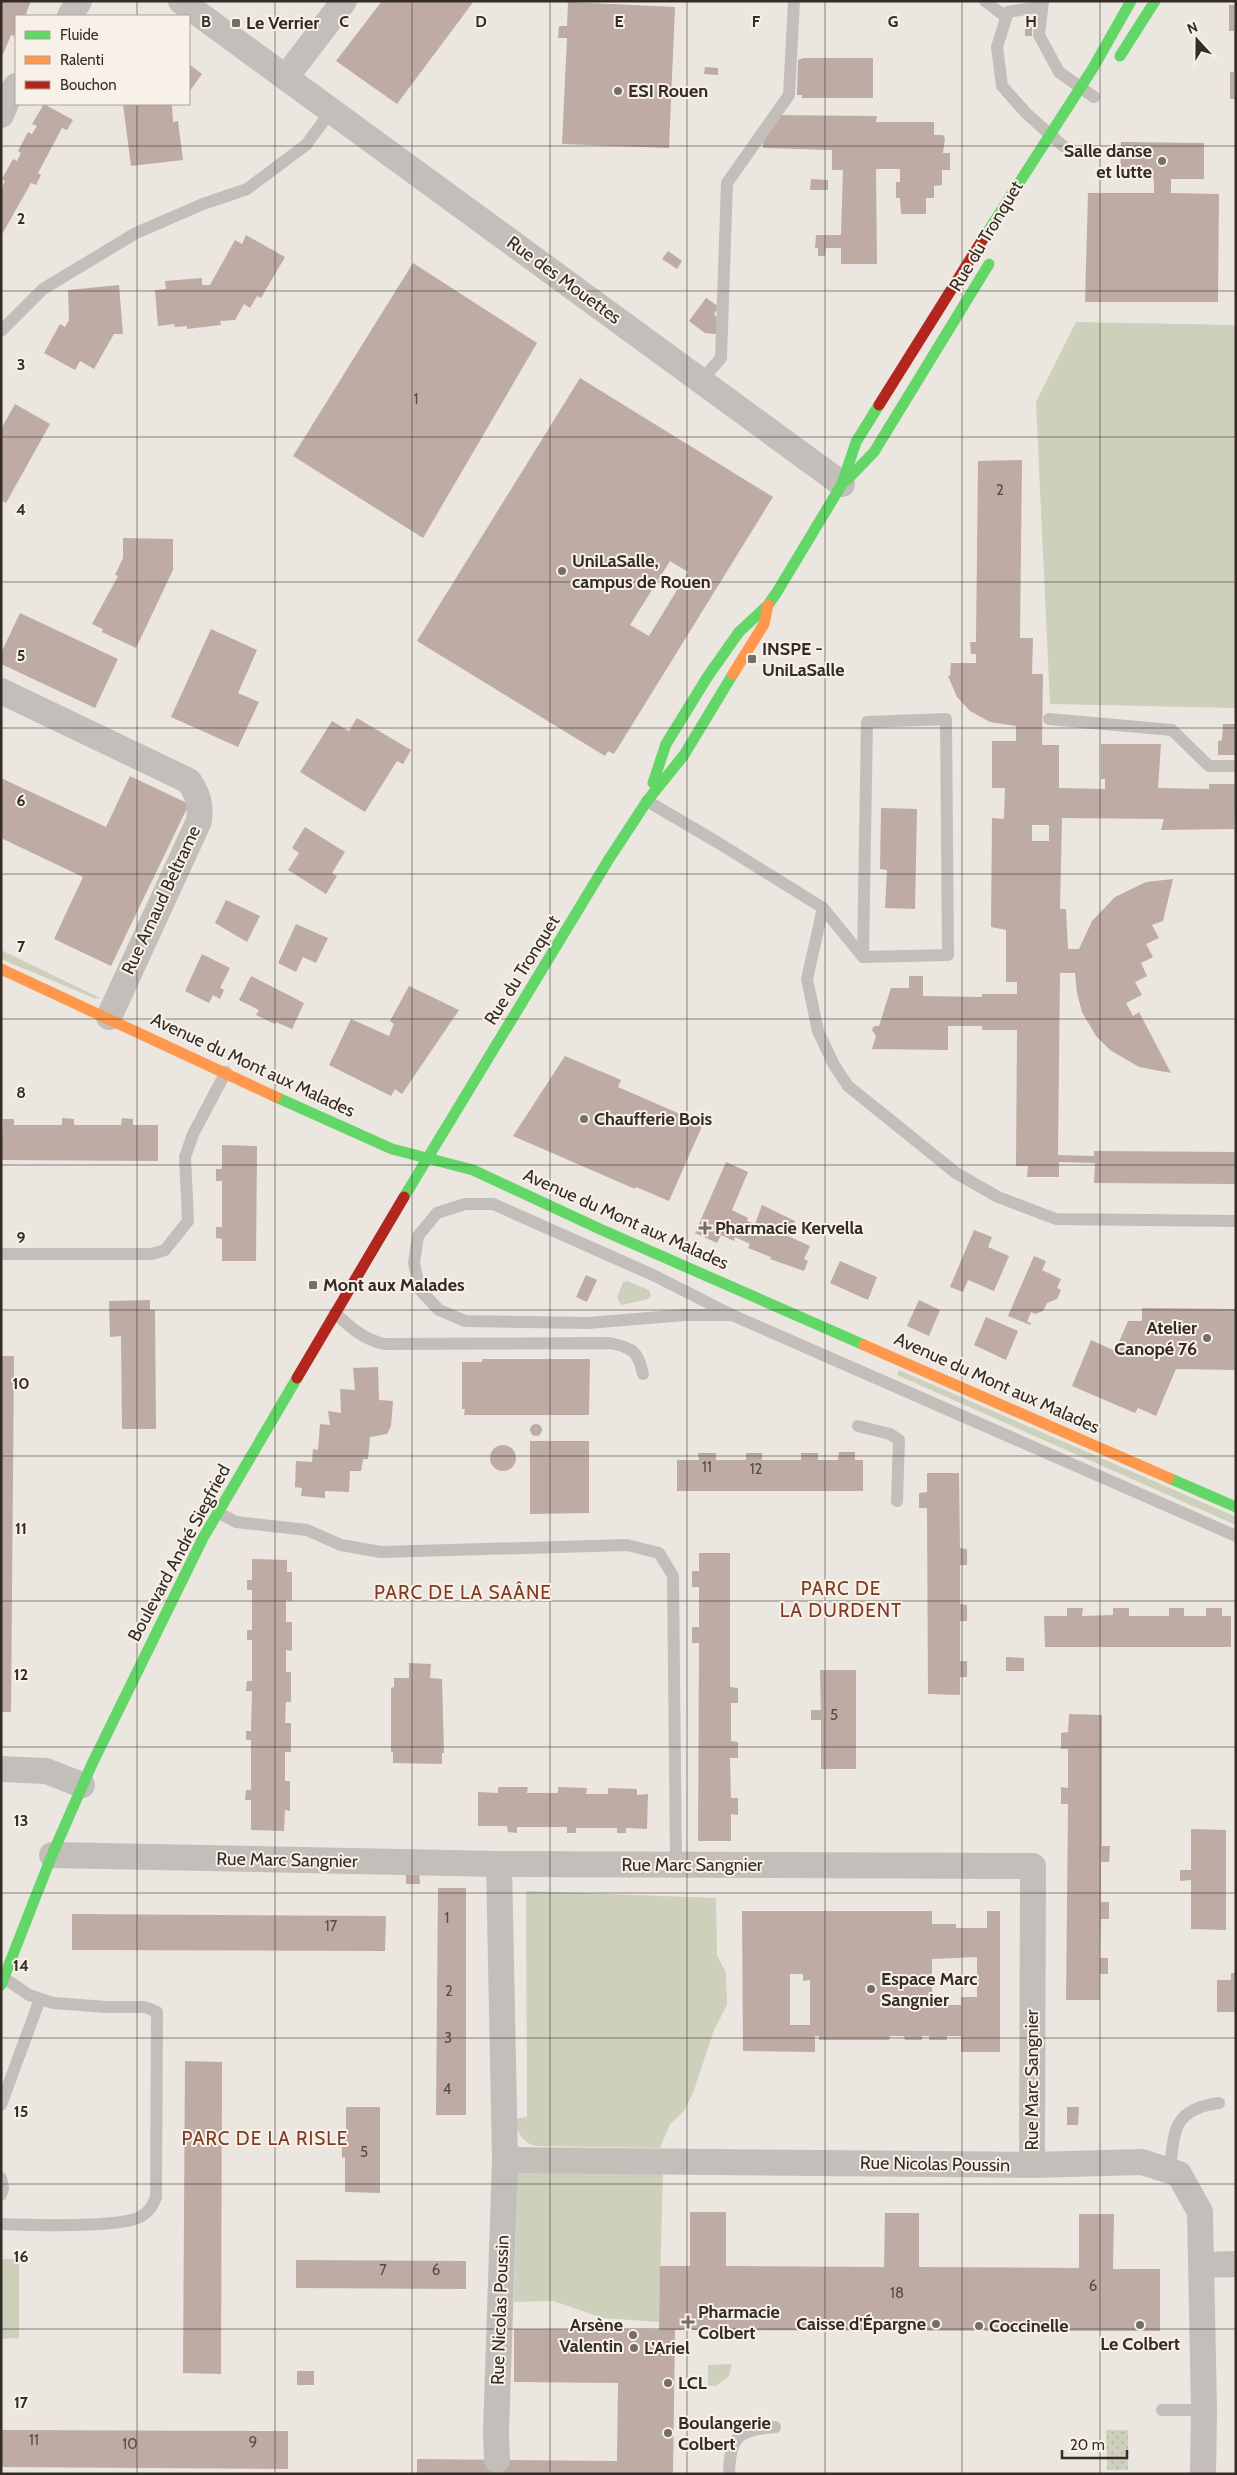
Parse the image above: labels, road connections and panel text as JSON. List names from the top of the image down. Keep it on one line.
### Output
{"streets":{"street":["Rue du Tronquet","Rue des Mouettes","Rue Arnaud Beltrame","Avenue du Mont aux Malades","Boulevard André Siegfried","Rue Marc Sangnier","Rue Nicolas Poussin"]},"crossings":[["Rue du Tronquet","Rue des Mouettes"],["Rue du Tronquet","Avenue du Mont aux Malades"],["Rue du Tronquet","Boulevard André Siegfried"],["Rue Arnaud Beltrame","Avenue du Mont aux Malades"],["Avenue du Mont aux Malades","Boulevard André Siegfried"],["Boulevard André Siegfried","Rue Marc Sangnier"],["Rue Marc Sangnier","Rue Nicolas Poussin"]],"districts":["PARC DE LA DURDENT","PARC DE LA SAÂNE","PARC DE LA RISLE"],"places":{"transit":["Le Verrier","INSPE - UniLaSalle","Mont aux Malades"],"other":["ESI Rouen","Salle danse et lutte","UniLaSalle, campus de Rouen","Chaufferie Bois","Atelier Canopé 76","Espace Marc Sangnier","Caisse d'Épargne","Le Colbert","Coccinelle","Arsène Valentin","L'Ariel","LCL","Boulangerie Colbert"],"health":["Pharmacie Kervella","Pharmacie Colbert"]},"house_numbers":["1","2","11","12","5","1","17","2","3","4","5","7","6","6","18","11","9","10"],"legend":["Fluide","Ralenti","Bouchon"],"scale_bar":"20 m","north":"top","grid":{"columns":["B","C","D","E","F","G","H"],"rows":["2","3","4","5","6","7","8","9","10","11","12","13","14","15","16","17"]}}
